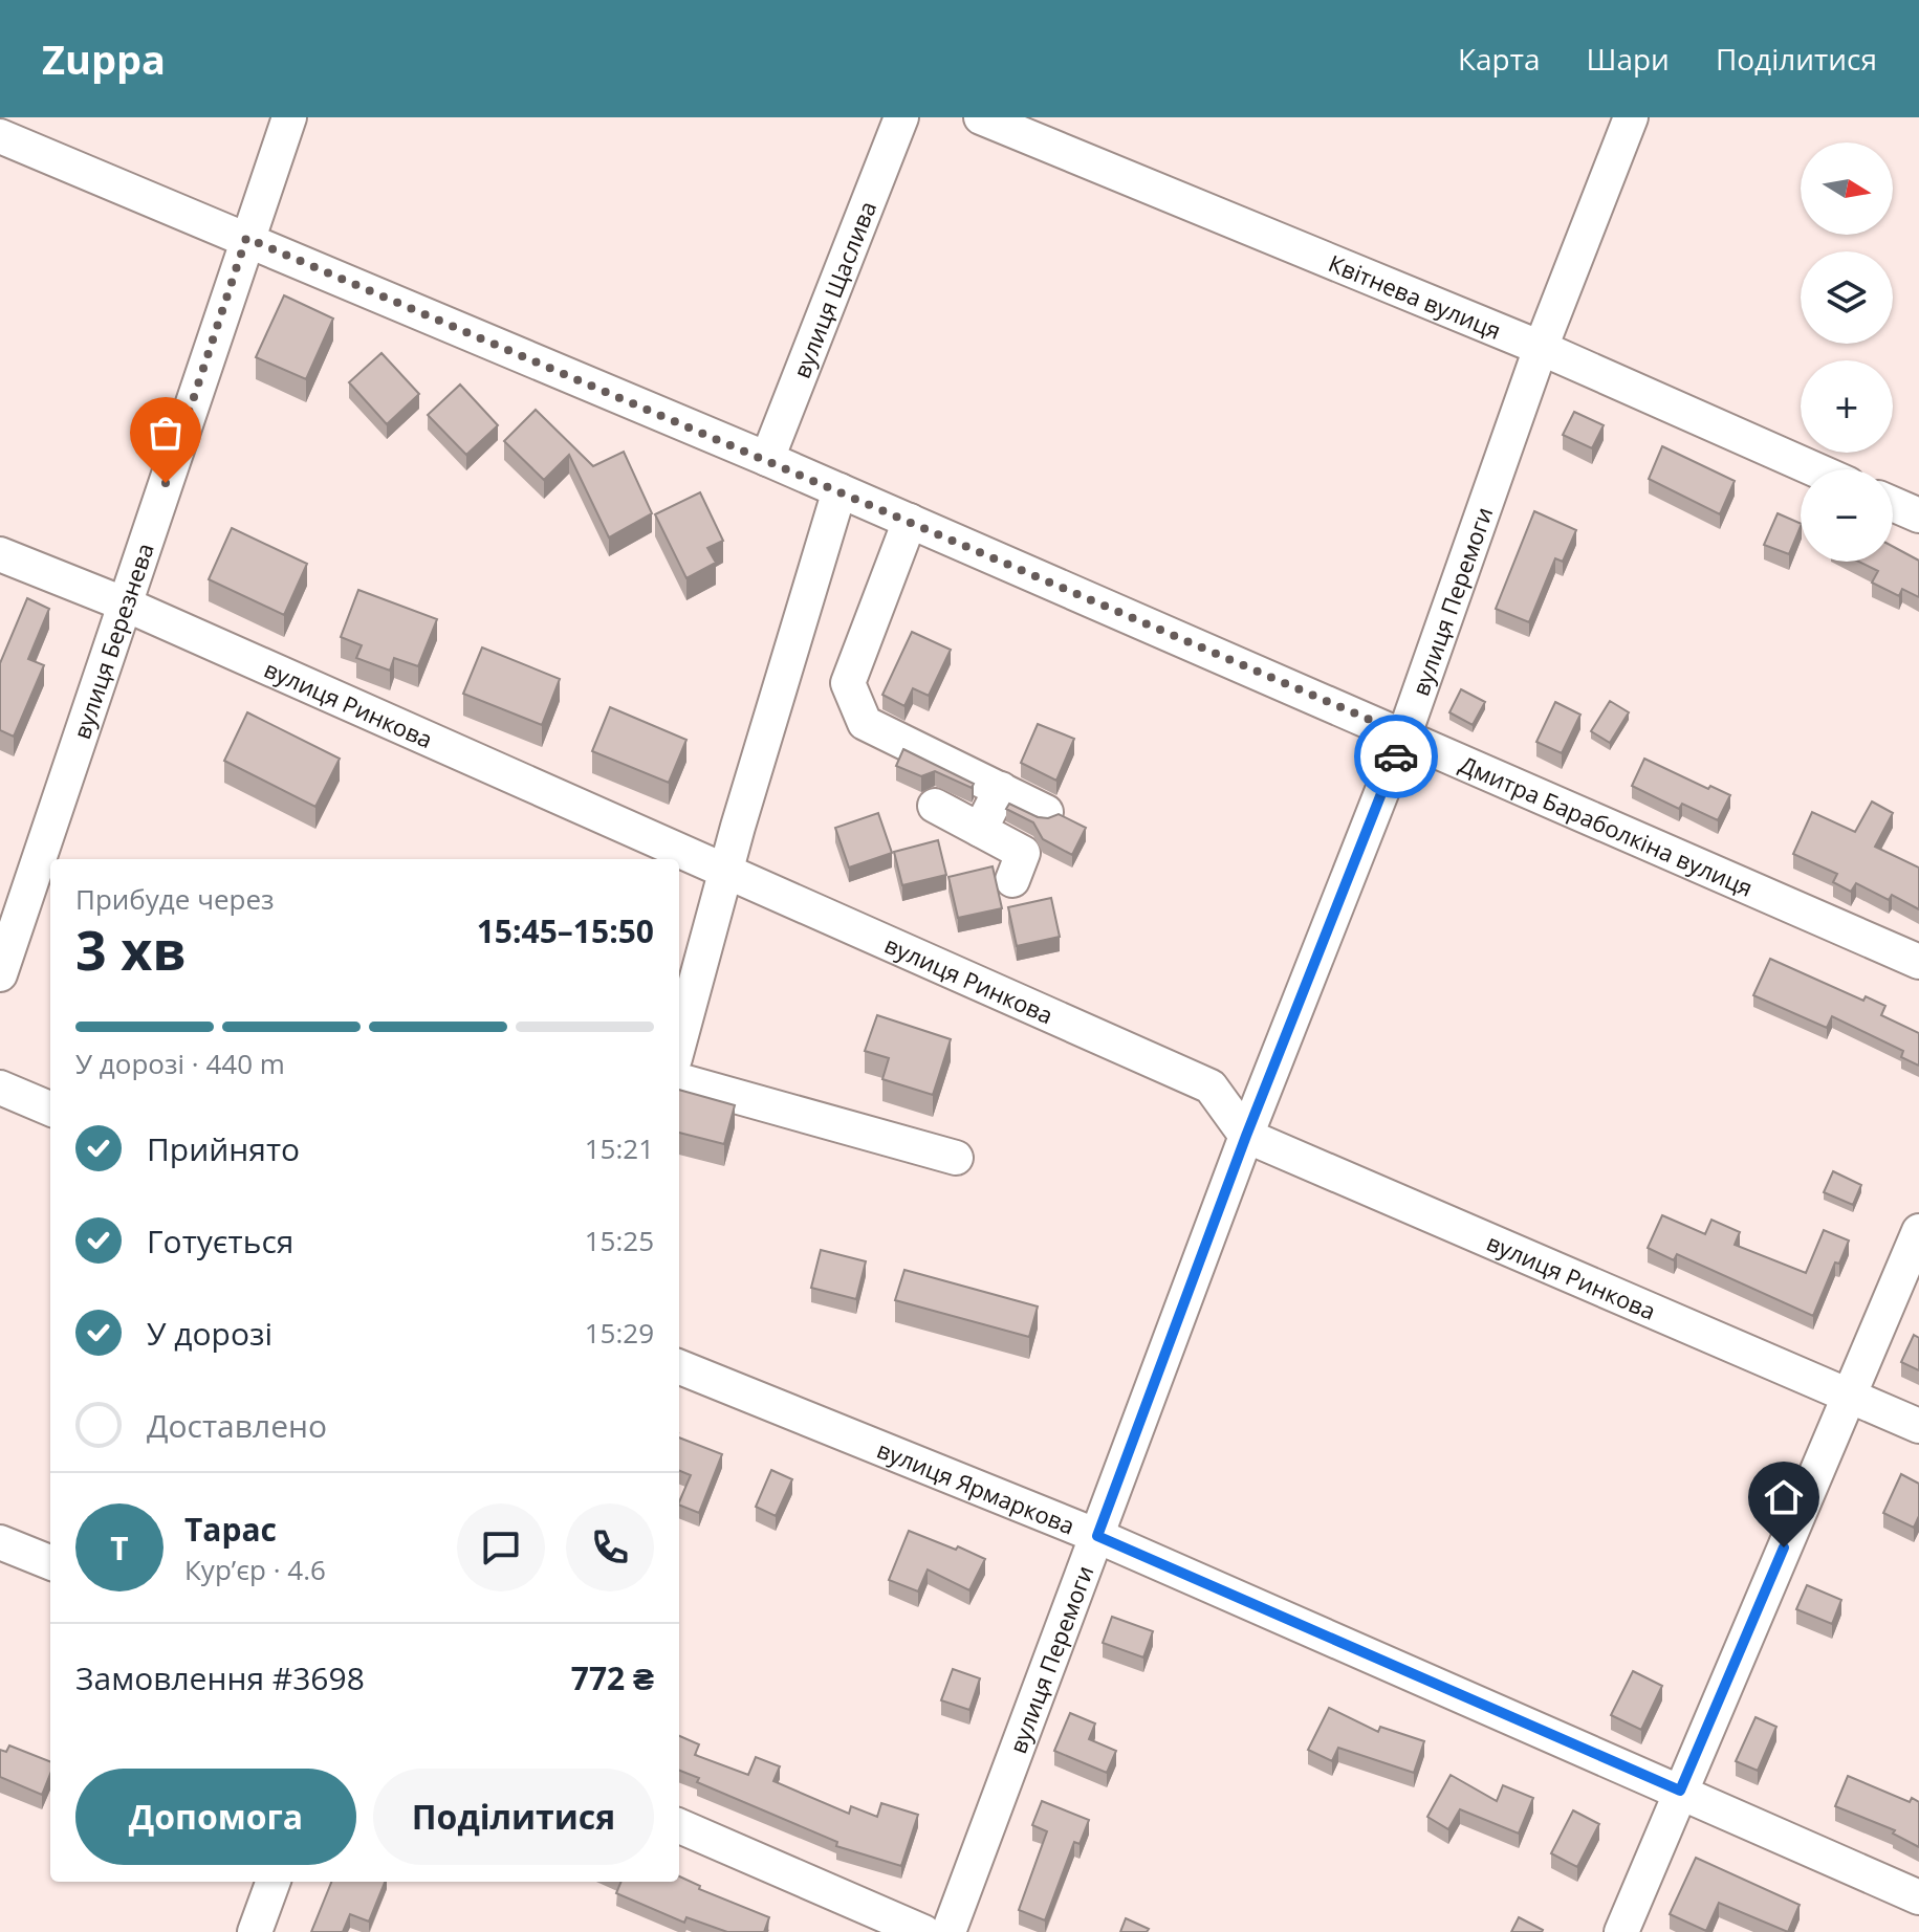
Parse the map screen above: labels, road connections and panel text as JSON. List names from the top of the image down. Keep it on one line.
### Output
{"streets":{"street":["вулиця Щаслива","Квітнева вулиця","вулиця Перемоги","вулиця Березнева","вулиця Ринкова","Дмитра Бараболкіна вулиця","вулиця Ярмаркова"]},"crossings":[["вулиця Щаслива","Дмитра Бараболкіна вулиця"],["Квітнева вулиця","вулиця Перемоги"],["вулиця Перемоги","вулиця Ринкова"],["вулиця Перемоги","Дмитра Бараболкіна вулиця"],["вулиця Перемоги","вулиця Ярмаркова"],["вулиця Березнева","вулиця Ринкова"],["вулиця Березнева","Дмитра Бараболкіна вулиця"]],"north":"right","page":{"header":"Zuppa","nav":["Карта","Шари","Поділитися"],"map_buttons":["+","−"],"heading":["3 хв","Прибуде через","15:45–15:50"],"panel":["Тарас","Кур’єр · 4.6","Замовлення #3698","772 ₴"],"bar":"У дорозі · 440 m","list":[["Прийнято","15:21"],["Готується","15:25"],["У дорозі","15:29"],"Доставлено"],"round":"Т","buttons":["Допомога","Поділитися"]}}
